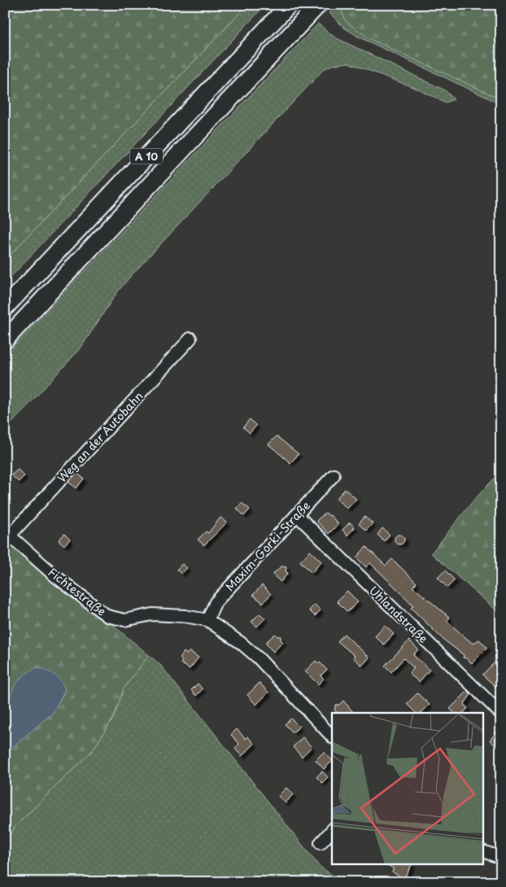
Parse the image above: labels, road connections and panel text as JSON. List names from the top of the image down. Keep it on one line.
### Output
{"streets":{"highway":["A 10"],"street":["Weg an der Autobahn","Maxim-Gorki-Straße","Fichtestraße","Uhlandstraße"]},"crossings":[["Weg an der Autobahn","Fichtestraße"],["Maxim-Gorki-Straße","Fichtestraße"],["Maxim-Gorki-Straße","Uhlandstraße"]]}
